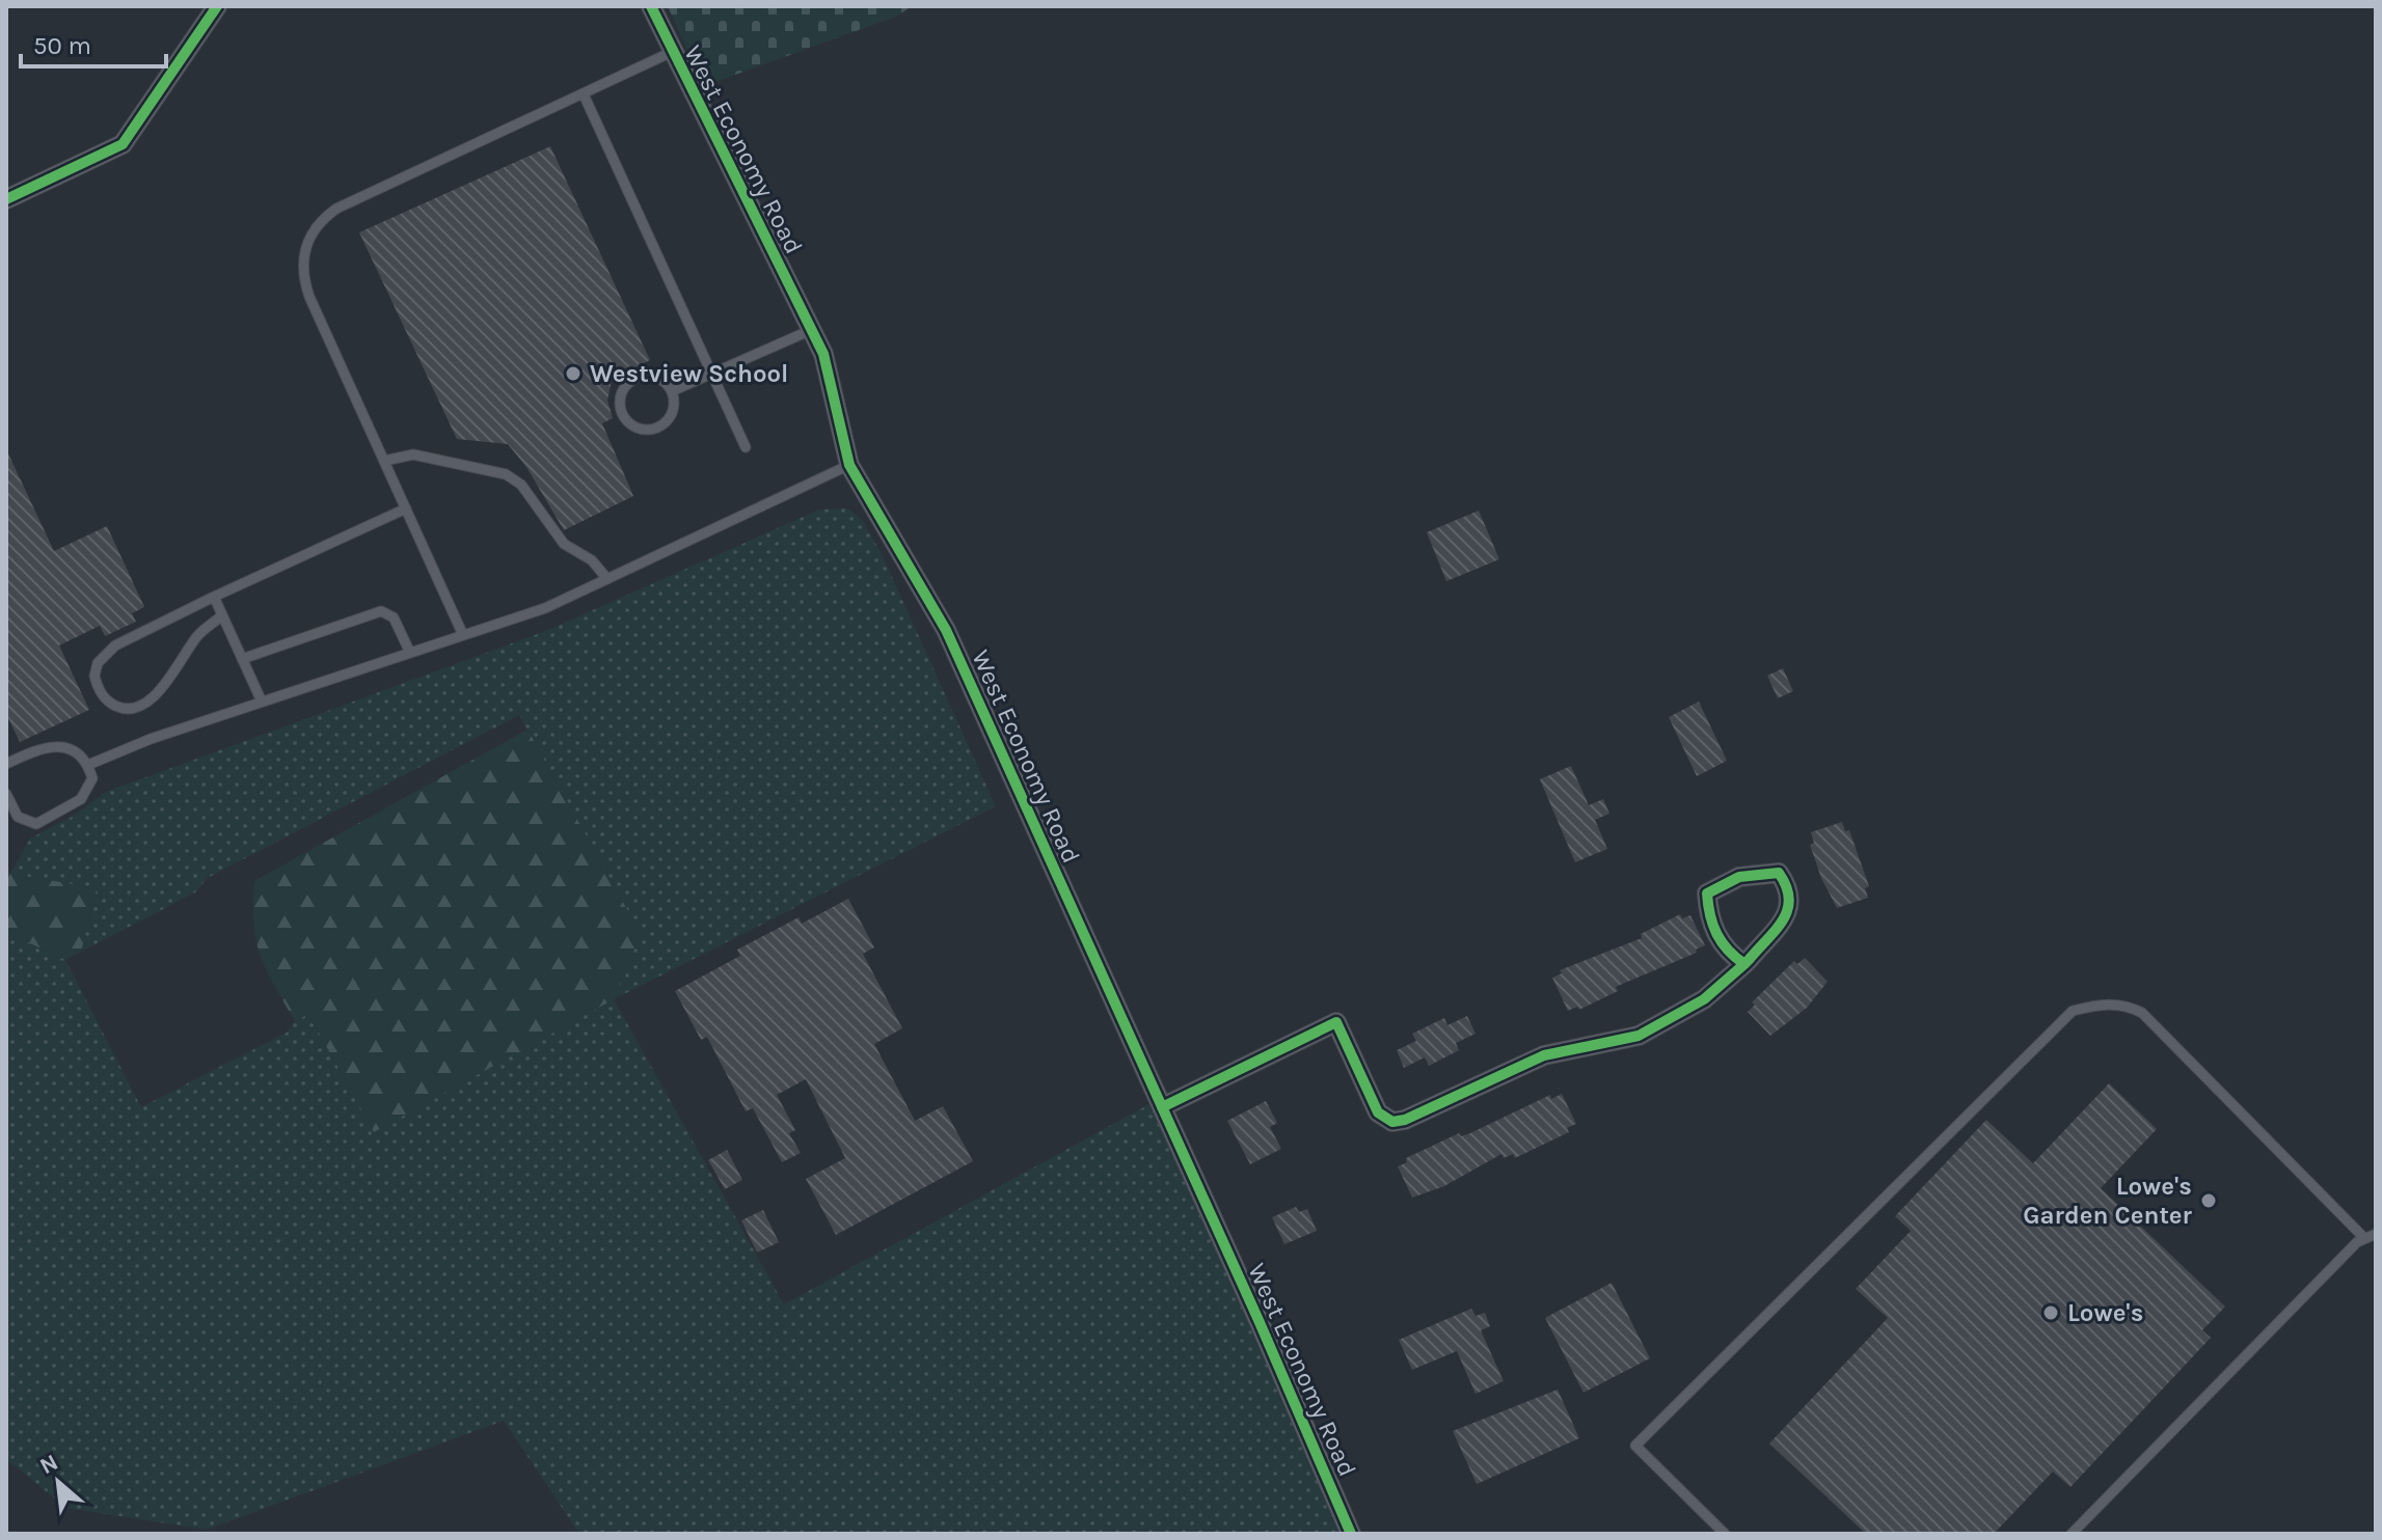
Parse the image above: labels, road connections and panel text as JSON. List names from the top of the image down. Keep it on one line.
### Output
{"streets":{"street":["West Economy Road"]},"places":["Westview School","Lowe's Garden Center","Lowe's"],"scale_bar":"50 m","north":"top left"}
